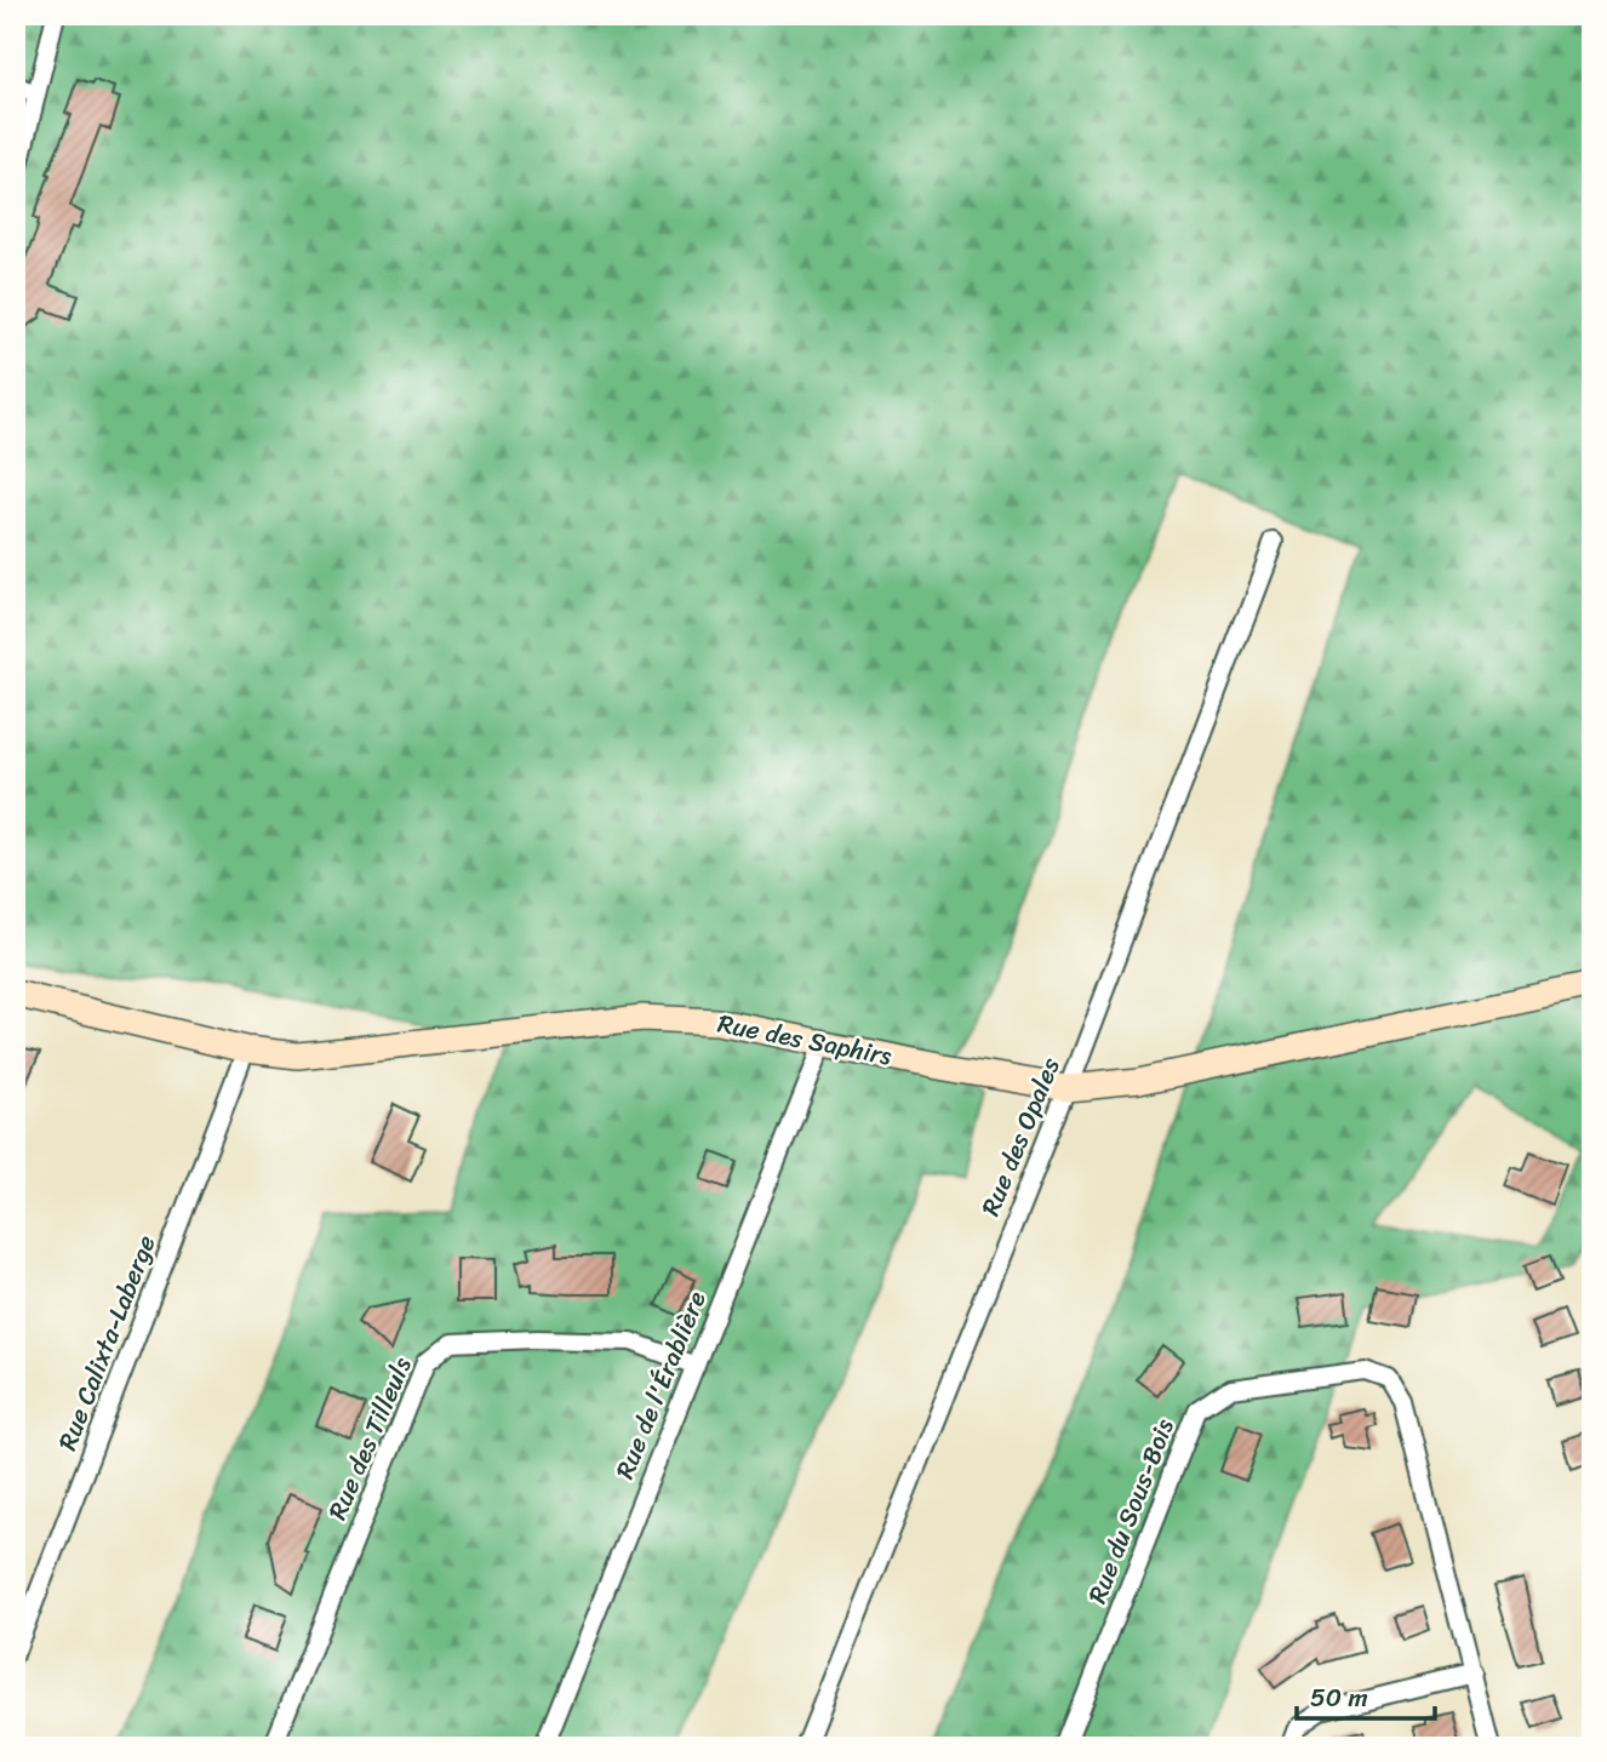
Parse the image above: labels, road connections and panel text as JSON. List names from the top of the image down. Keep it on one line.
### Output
{"streets":{"street":["Rue des Saphirs","Rue des Opales","Rue Calixta-Laberge","Rue de l'Érablière","Rue des Tilleuls","Rue du Sous-Bois"]},"crossings":[["Rue des Saphirs","Rue des Opales"],["Rue des Saphirs","Rue Calixta-Laberge"],["Rue des Saphirs","Rue de l'Érablière"],["Rue de l'Érablière","Rue des Tilleuls"]],"scale_bar":"50 m"}
